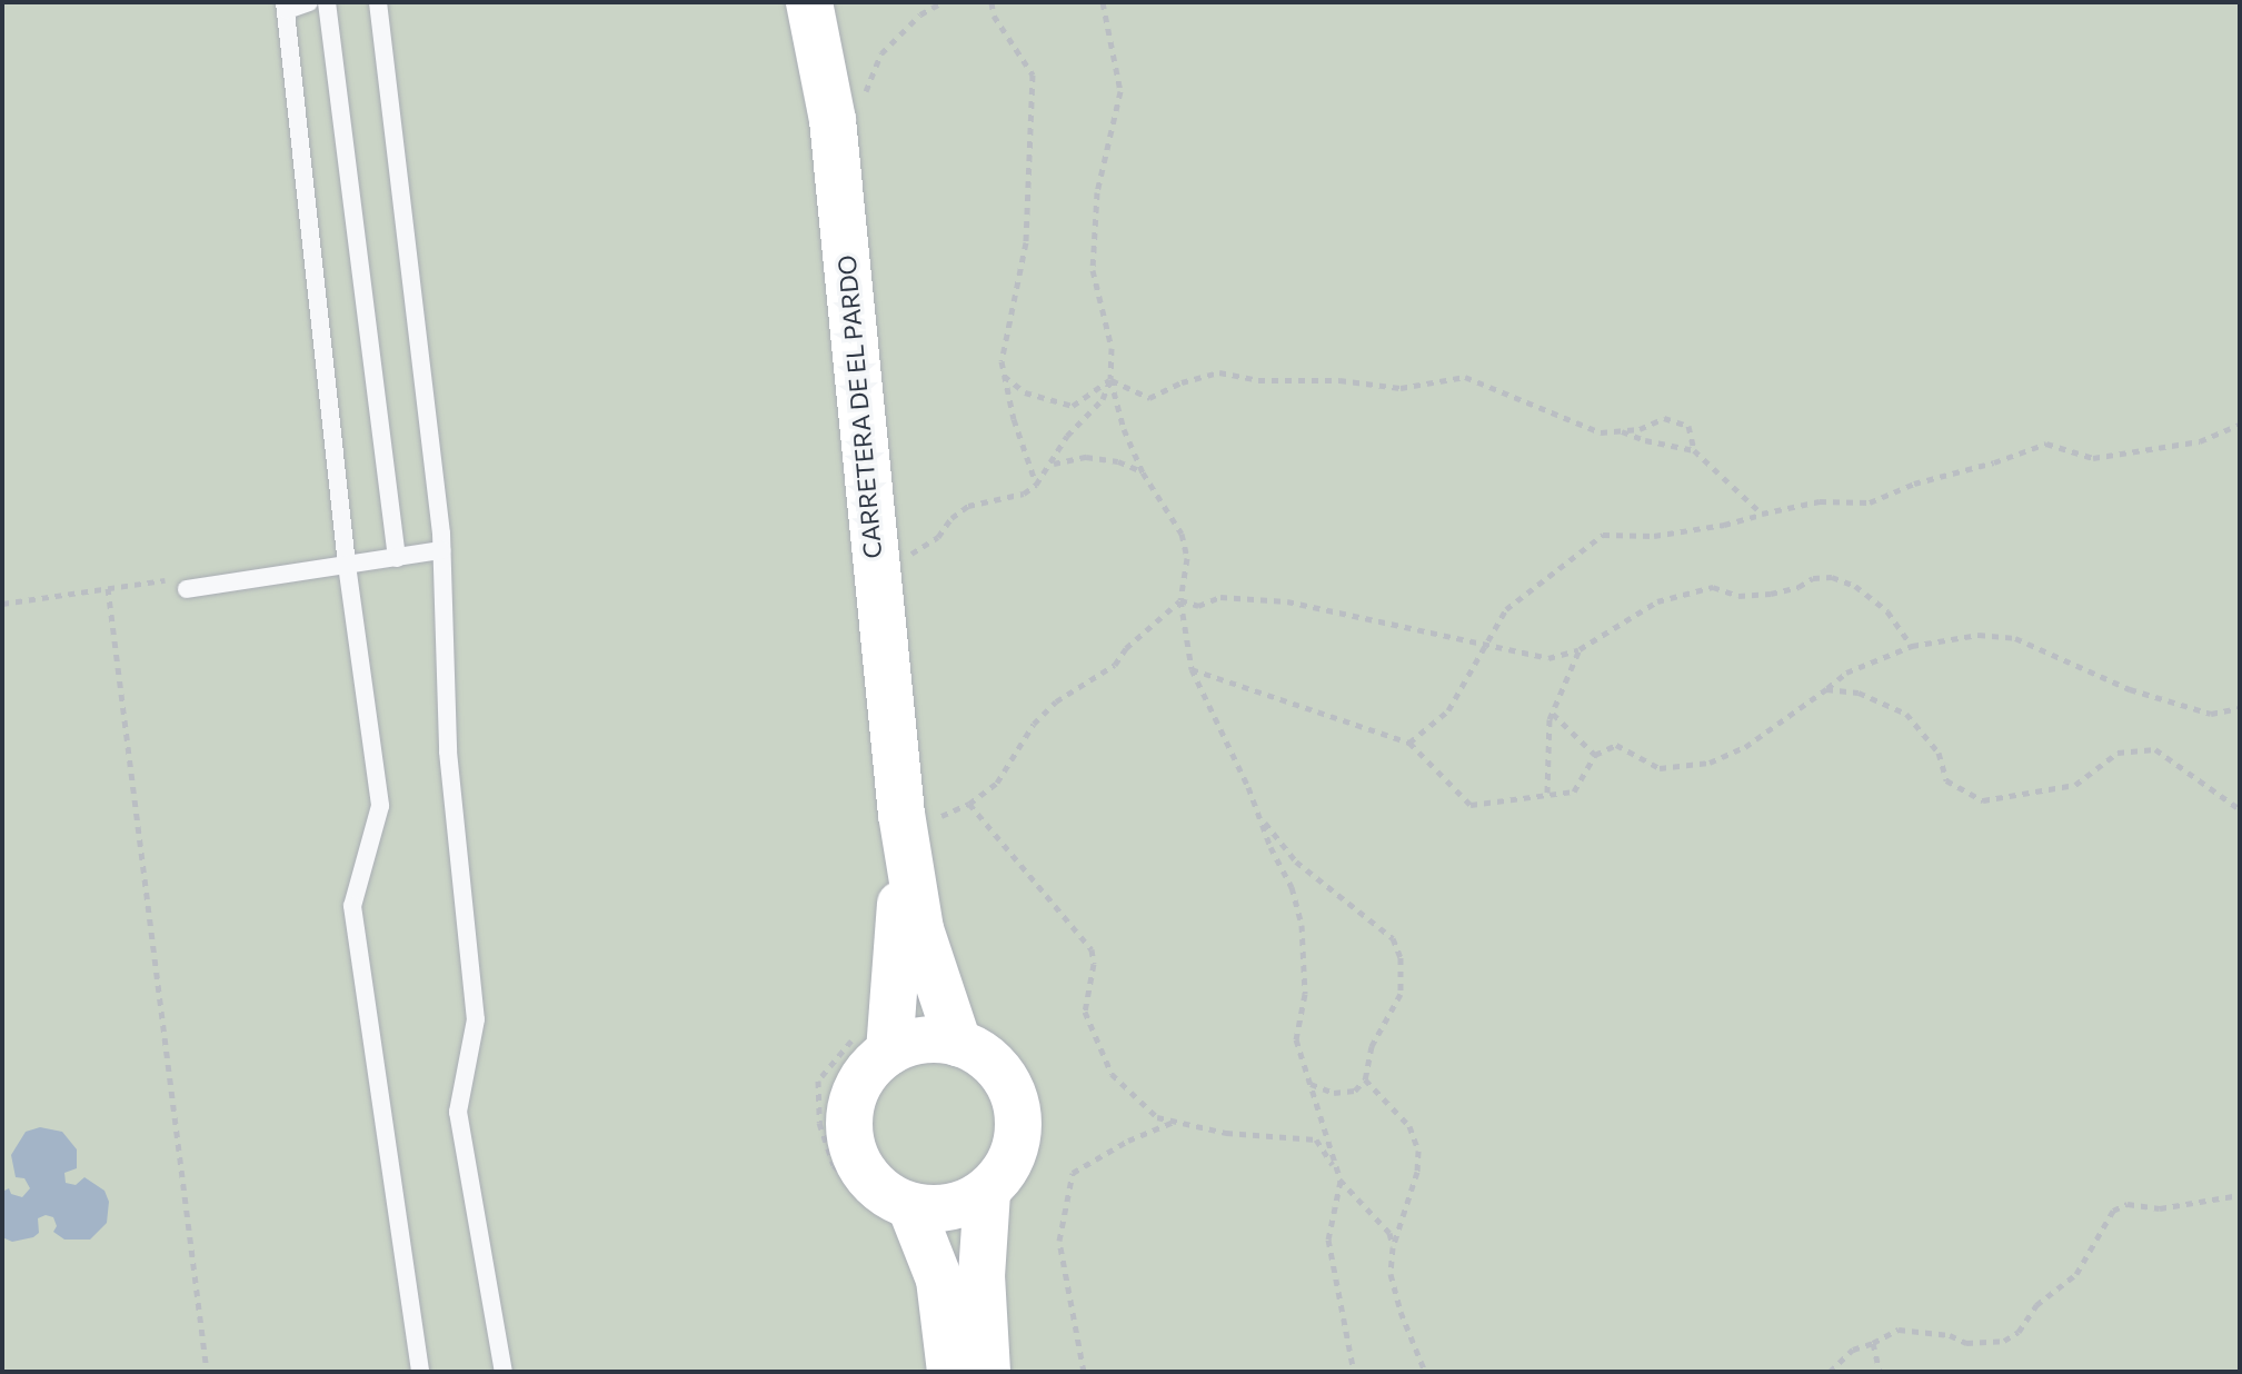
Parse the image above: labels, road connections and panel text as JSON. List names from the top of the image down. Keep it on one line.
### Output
{"streets":{"street":["CARRETERA DE EL PARDO"]}}
